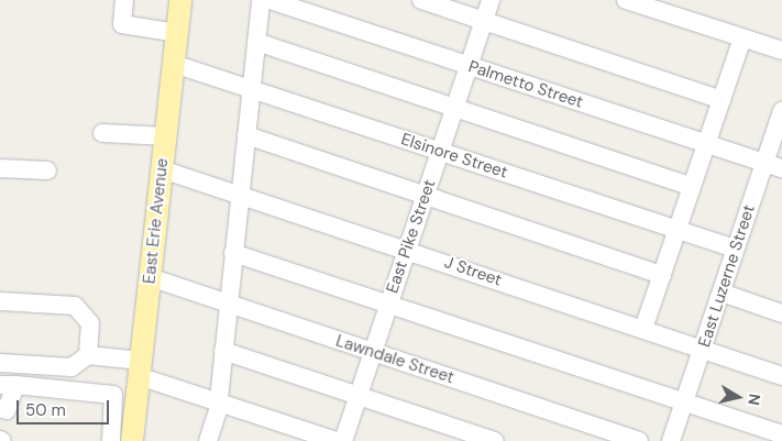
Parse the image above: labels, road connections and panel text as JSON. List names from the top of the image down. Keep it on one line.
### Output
{"streets":{"main road":["East Erie Avenue"],"street":["Palmetto Street","Elsinore Street","East Pike Street","J Street","East Luzerne Street","Lawndale Street"]},"crossings":[["Palmetto Street","East Pike Street"],["Palmetto Street","East Luzerne Street"],["Elsinore Street","East Erie Avenue"],["Elsinore Street","East Pike Street"],["Elsinore Street","East Luzerne Street"],["East Erie Avenue","J Street"],["East Erie Avenue","Lawndale Street"],["East Pike Street","J Street"],["East Pike Street","Lawndale Street"],["J Street","East Luzerne Street"]],"scale_bar":"50 m","north":"right"}
